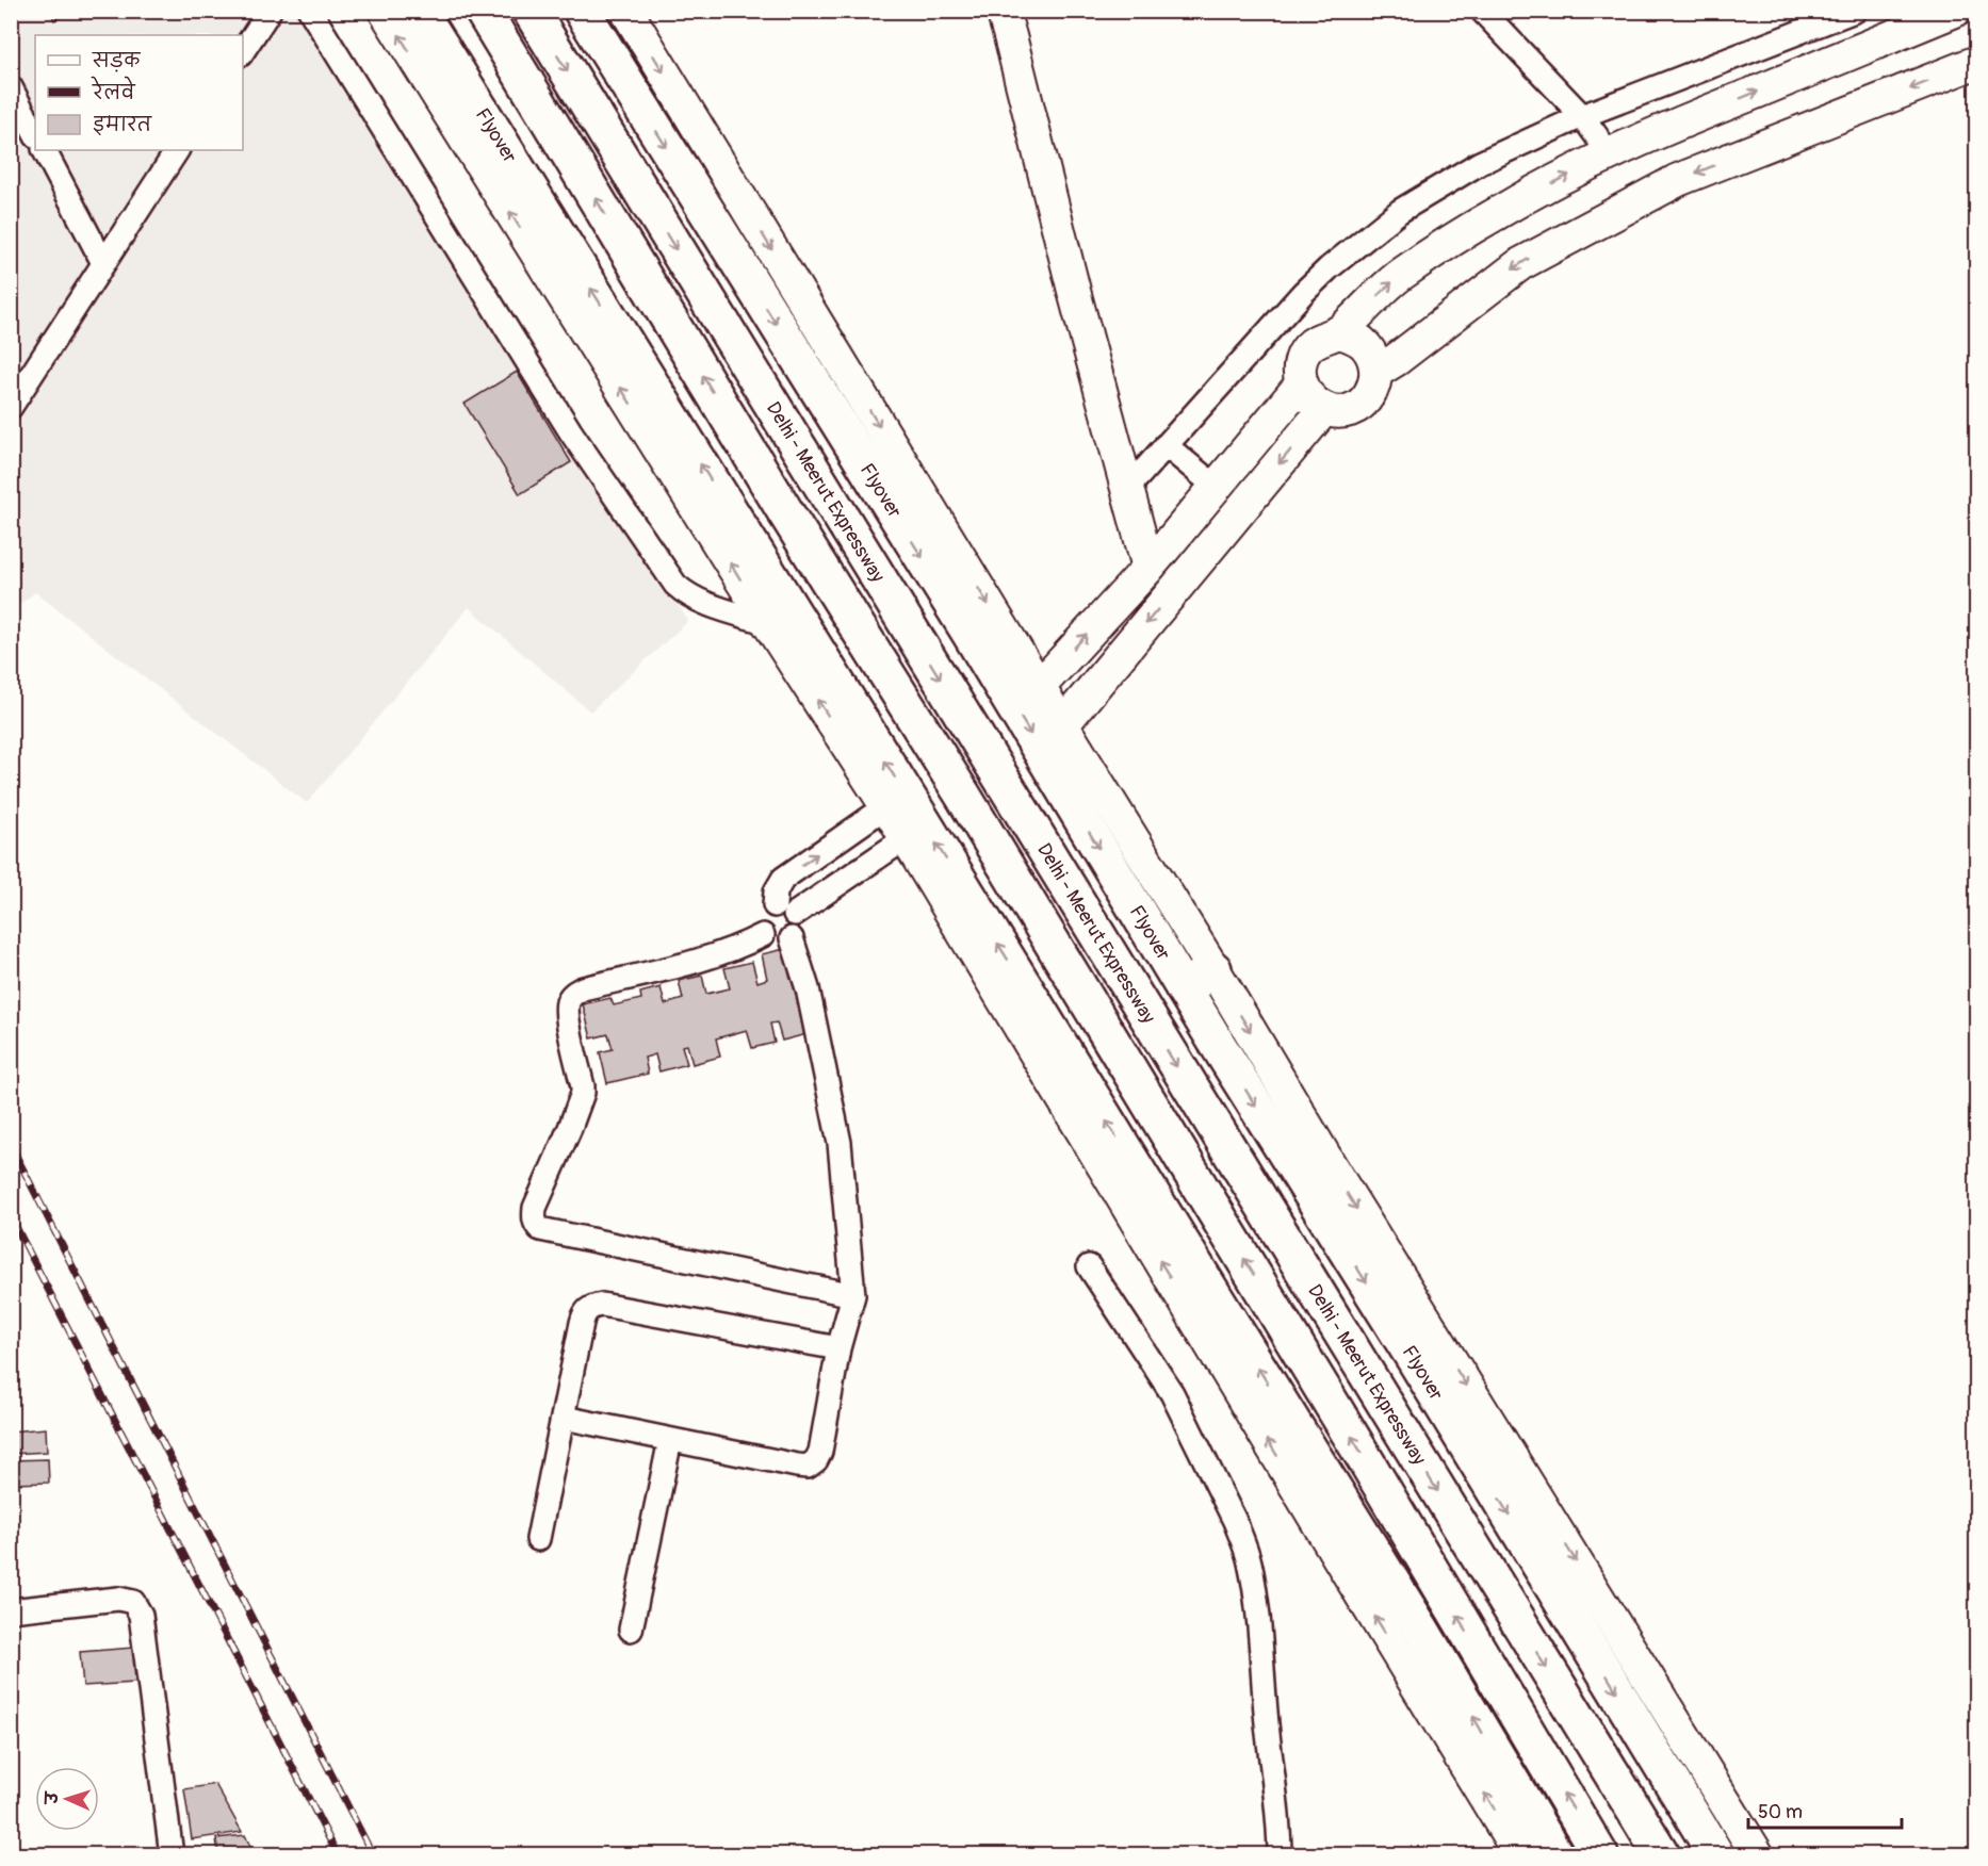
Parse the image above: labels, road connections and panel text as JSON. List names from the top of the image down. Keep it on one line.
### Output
{"streets":{"highway":["Flyover","Delhi - Meerut Expressway"]},"legend":["सड़क","रेलवे","इमारत"],"scale_bar":"50 m","north":"left"}
